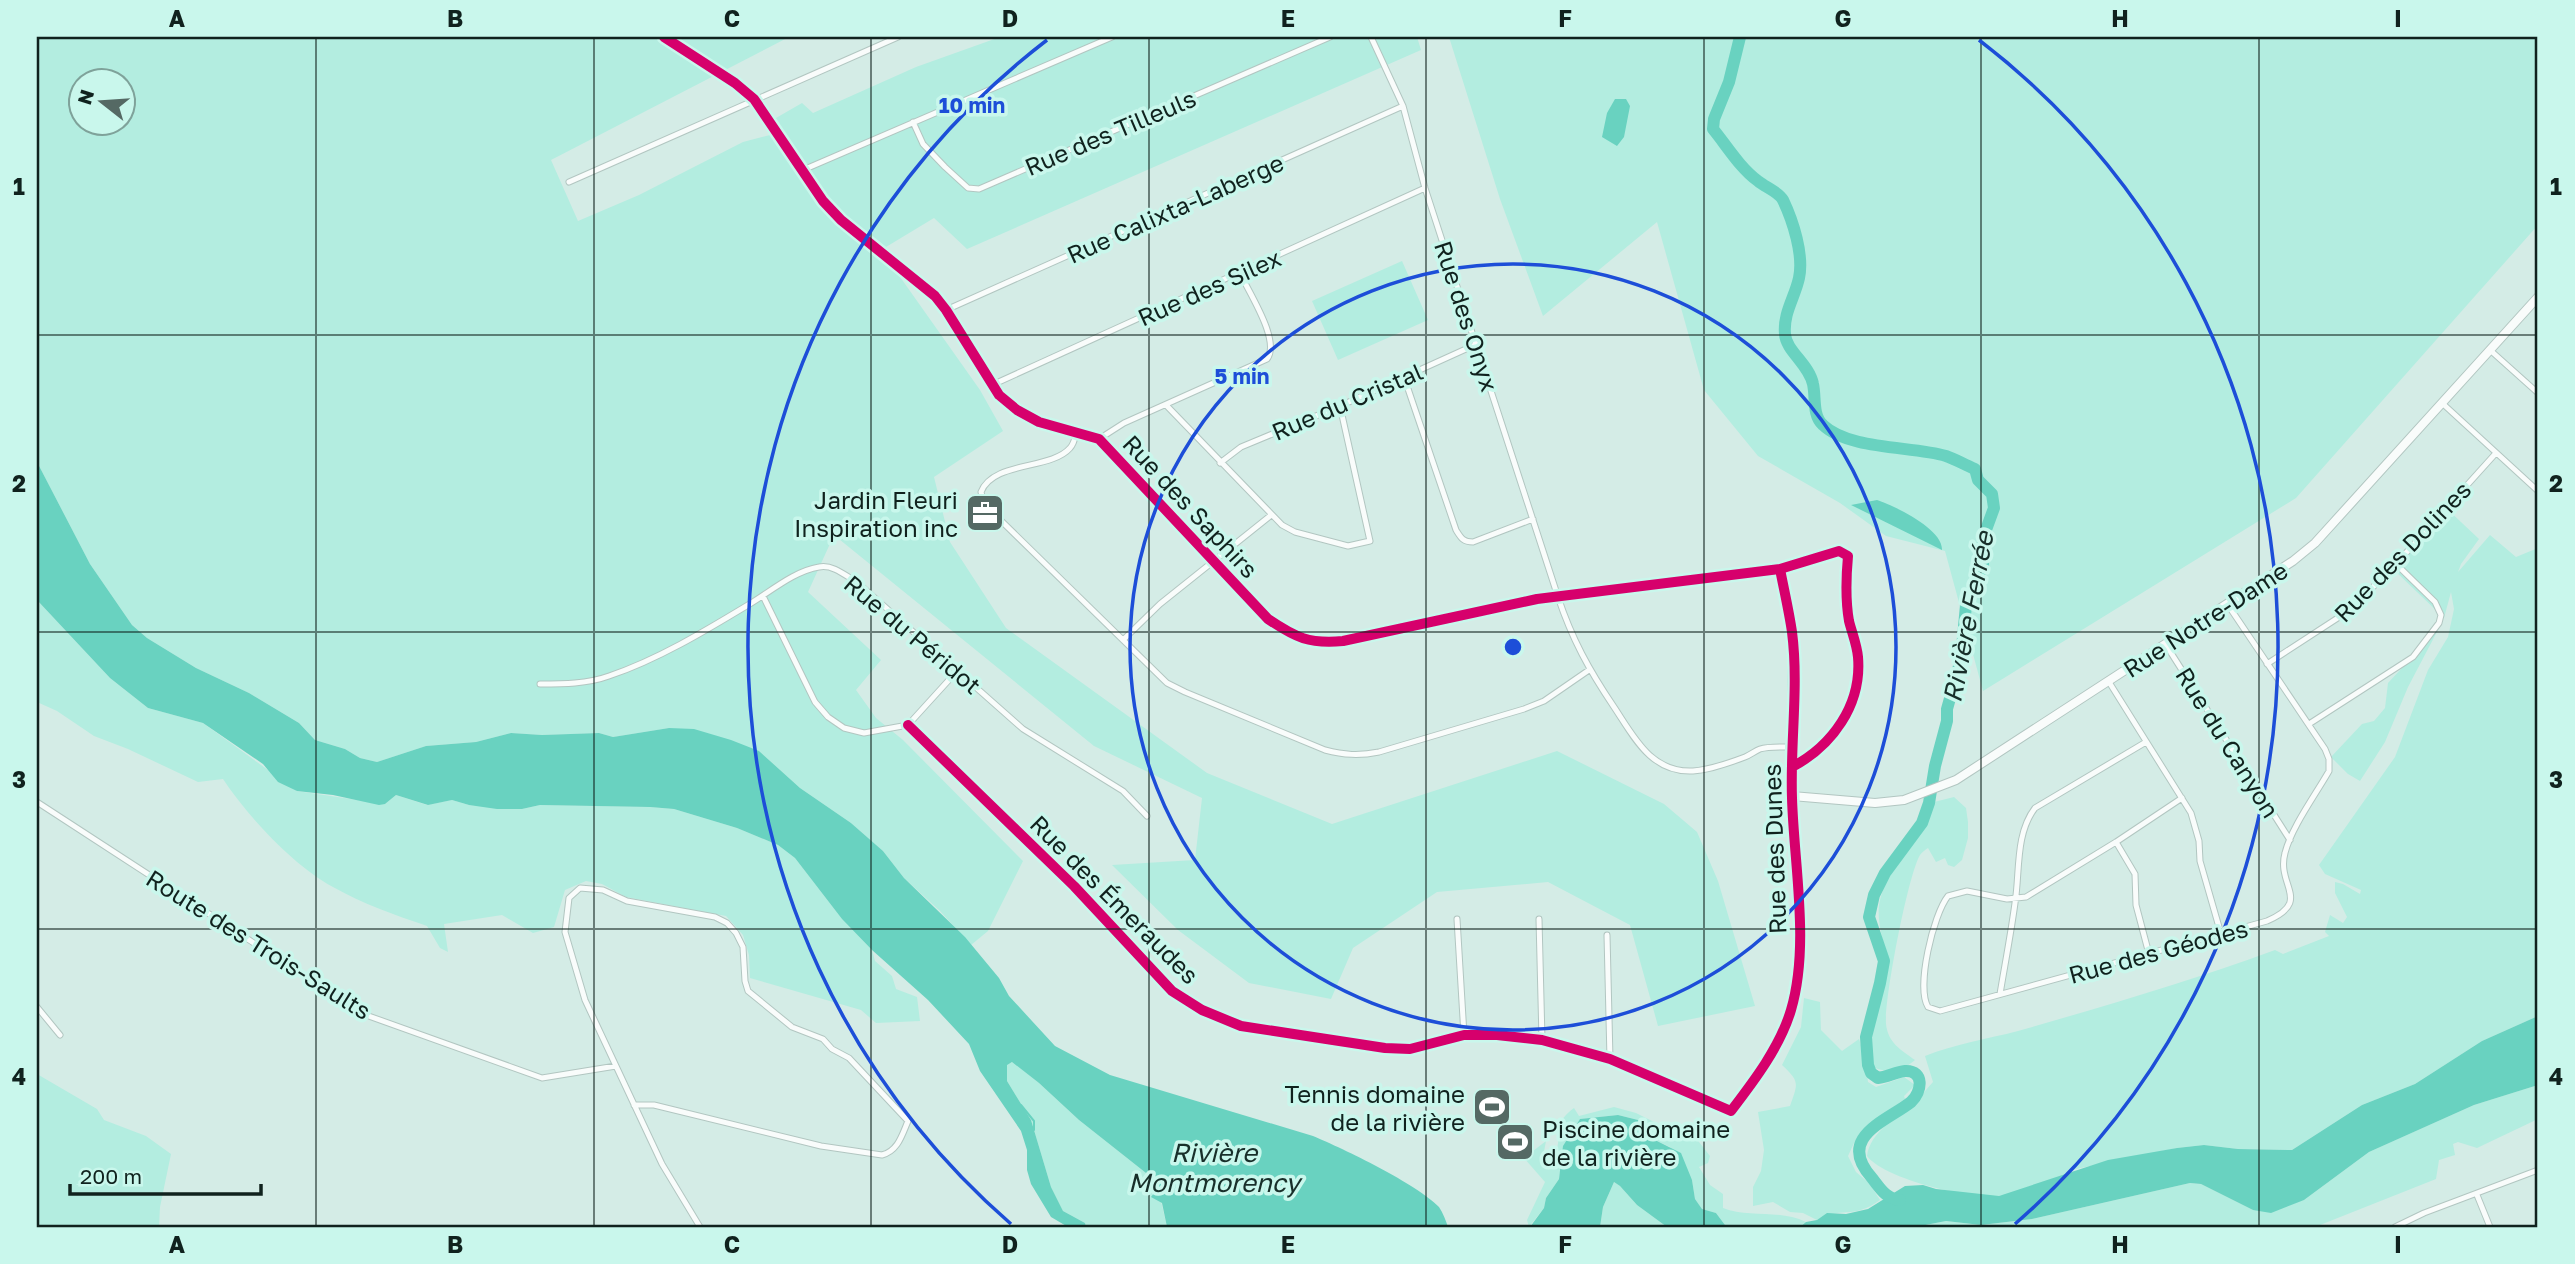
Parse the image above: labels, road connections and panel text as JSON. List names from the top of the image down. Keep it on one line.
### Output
{"streets":{"street":["Rue des Tilleuls","Rue Calixta-Laberge","Rue des Silex","Rue des Onyx","Rue du Cristal","Rue des Saphirs","Rue des Dolines","Rue Notre-Dame","Rue du Péridot","Rue du Canyon","Rue des Dunes","Rue des Émeraudes","Route des Trois-Saults","Rue des Géodes"]},"crossings":[["Rue Calixta-Laberge","Rue des Onyx"],["Rue Calixta-Laberge","Rue des Saphirs"],["Rue des Silex","Rue des Onyx"],["Rue des Silex","Rue des Saphirs"],["Rue des Onyx","Rue du Cristal"],["Rue des Onyx","Rue des Saphirs"],["Rue des Onyx","Rue des Dunes"],["Rue des Saphirs","Rue des Dunes"],["Rue des Dolines","Rue des Géodes"],["Rue Notre-Dame","Rue du Canyon"],["Rue Notre-Dame","Rue des Dunes"],["Rue Notre-Dame","Rue des Géodes"],["Rue du Canyon","Rue des Géodes"],["Rue des Dunes","Rue des Émeraudes"]],"water":["Rivière Ferrée","Rivière Montmorency"],"places":{"office":["Jardin Fleuri Inspiration inc"],"sports":["Tennis domaine de la rivière","Piscine domaine de la rivière"]},"scale_bar":"200 m","north":"left","grid":{"columns":["A","B","C","D","E","F","G","H","I"],"rows":["1","2","3","4"]},"rings":["10 min","5 min"]}
